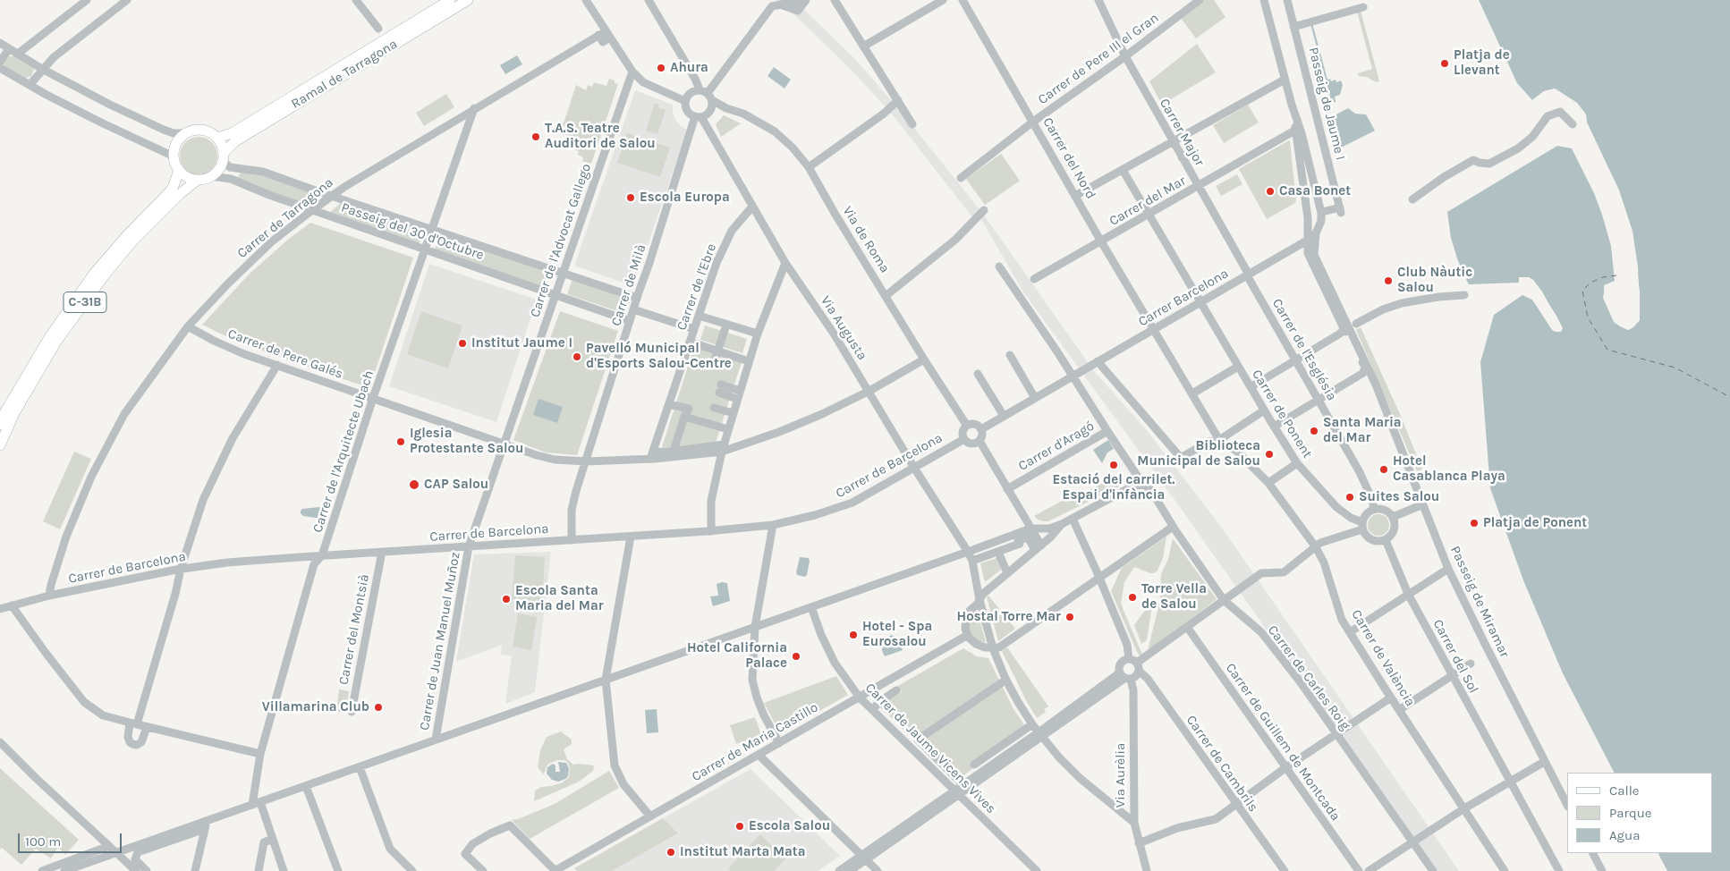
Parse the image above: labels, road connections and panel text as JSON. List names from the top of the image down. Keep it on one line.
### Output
{"streets":{"main road":["Ramal de Tarragona","C-31B"],"street":["Carrer de Pere III el Gran","Passeig de Jaume I","Carrer Major","Carrer del Nord","Carrer del Mar","Carrer de Tarragona","Passeig del 30 d'Octubre","Via de Roma","Carrer de l'Advocat Gallego","Carrer de Milà","Carrer de l'Ebre","Carrer Barcelona","Via Augusta","Carrer de l'Església","Carrer de Pere Galés","Carrer de Ponent","Carrer d'Aragó","Carrer de l'Arquitecte Ubach","Carrer de Barcelona","Passeig de Miramar","Carrer del Montsià","Carrer de Juan Manuel Muñoz","Carrer del Sol","Carrer de València","Carrer de Carles Roig","Carrer de Maria Castillo","Carrer de Guillem de Montcada","Carrer de Jaume Vicens Vives","Carrer de Cambrils","Via Aurèlia"]},"crossings":[["Carrer de Pere III el Gran","Carrer Major"],["Carrer de Pere III el Gran","Carrer del Nord"],["Ramal de Tarragona","Passeig del 30 d'Octubre"],["Ramal de Tarragona","C-31B"],["Carrer Major","Carrer del Mar"],["Carrer Major","Carrer Barcelona"],["Carrer Major","Carrer de l'Església"],["Carrer del Nord","Carrer del Mar"],["Carrer del Nord","Carrer Barcelona"],["Carrer del Nord","Carrer de València"],["Carrer del Mar","Carrer de Ponent"],["Carrer de Tarragona","Passeig del 30 d'Octubre"],["Carrer de Tarragona","Carrer de Pere Galés"],["Carrer de Tarragona","Carrer de l'Arquitecte Ubach"],["Carrer de Tarragona","Carrer de Barcelona"],["Passeig del 30 d'Octubre","Carrer de l'Advocat Gallego"],["Passeig del 30 d'Octubre","Carrer de Milà"],["Passeig del 30 d'Octubre","C-31B"],["Passeig del 30 d'Octubre","Carrer de l'Arquitecte Ubach"],["Via de Roma","Carrer de Milà"],["Via de Roma","Via Augusta"],["Via de Roma","Carrer de Barcelona"],["Carrer de l'Advocat Gallego","Carrer de Pere Galés"],["Carrer de l'Advocat Gallego","Carrer de Barcelona"],["Carrer de l'Advocat Gallego","Carrer de Juan Manuel Muñoz"],["Carrer de Milà","Via Augusta"],["Carrer de Milà","Carrer de Pere Galés"],["Carrer de Milà","Carrer de Barcelona"],["Carrer de l'Ebre","Via Augusta"],["Carrer de l'Ebre","Carrer de Pere Galés"],["Carrer Barcelona","Carrer de l'Església"],["Carrer Barcelona","Carrer de Ponent"],["Carrer Barcelona","Carrer d'Aragó"],["Carrer Barcelona","Passeig de Miramar"],["Carrer Barcelona","Carrer de València"],["Via Augusta","Carrer de Barcelona"],["Via Augusta","Via Aurèlia"],["Carrer de l'Església","Carrer de Ponent"],["Carrer de l'Església","Carrer del Sol"],["Carrer de Pere Galés","Carrer de l'Arquitecte Ubach"],["Carrer de Ponent","Carrer del Sol"],["Carrer d'Aragó","Carrer de Carles Roig"],["Carrer de l'Arquitecte Ubach","Carrer de Barcelona"],["Carrer de Barcelona","Carrer del Montsià"],["Carrer de Barcelona","Carrer de Juan Manuel Muñoz"],["Carrer de Maria Castillo","Carrer de Jaume Vicens Vives"]],"places":["Platja de Llevant","Ahura","T.A.S. Teatre Auditori de Salou","Casa Bonet","Escola Europa","Club Nàutic Salou","Institut Jaume I","Pavelló Municipal d'Esports Salou-Centre","Santa Maria del Mar","Iglesia Protestante Salou","Biblioteca Municipal de Salou","Estació del carrilet. Espai d'infància","Hotel Casablanca Playa","CAP Salou","Suites Salou","Platja de Ponent","Torre Vella de Salou","Escola Santa Maria del Mar","Hostal Torre Mar","Hotel - Spa Eurosalou","Hotel California Palace","Villamarina Club","Escola Salou","Institut Marta Mata"],"legend":["Calle","Parque","Agua"],"scale_bar":"100 m"}
